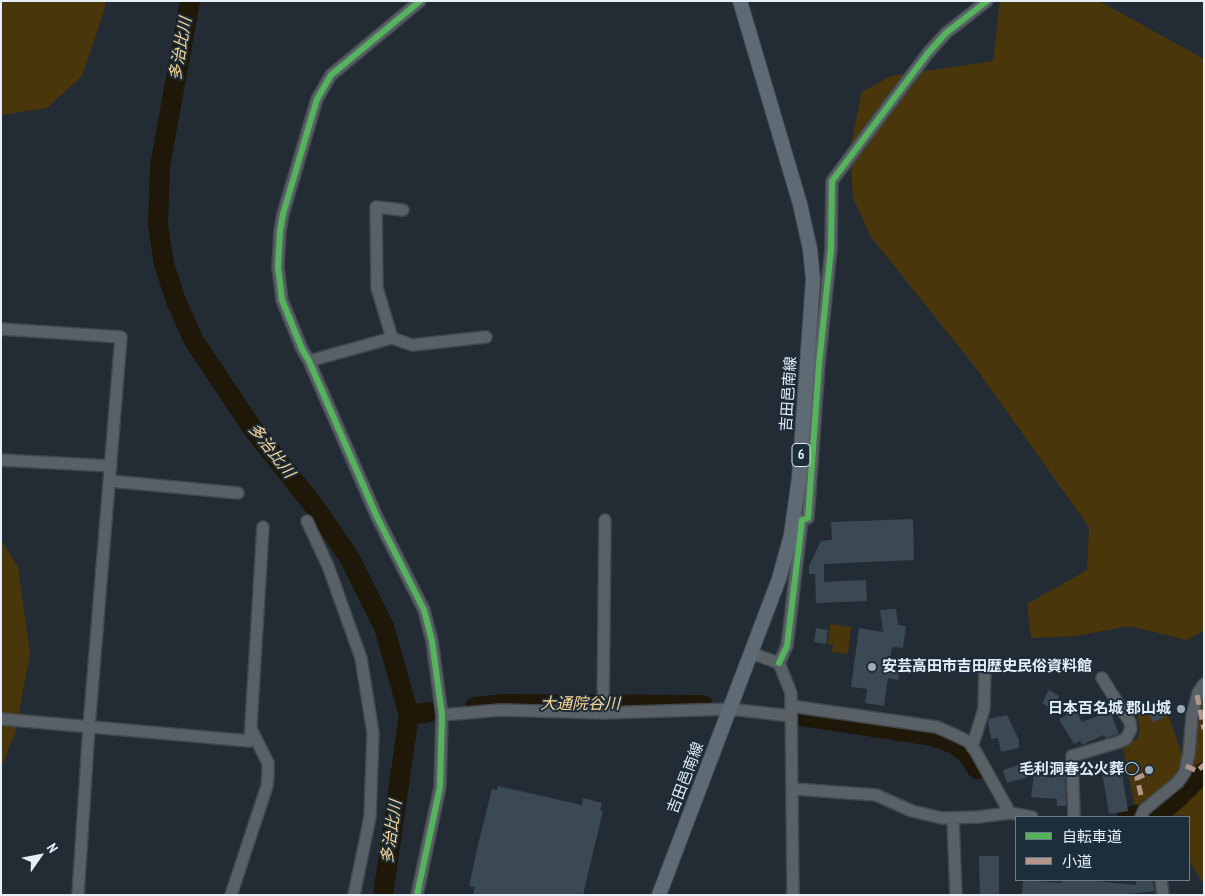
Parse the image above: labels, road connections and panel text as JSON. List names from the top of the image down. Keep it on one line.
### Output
{"streets":{"main road":["吉田邑南線","6"]},"water":["多治比川","大通院谷川"],"places":["安芸高田市吉田歴史民俗資料館","日本百名城 郡山城","毛利洞春公火葬○"],"legend":["自転車道","小道"],"north":"top right"}
